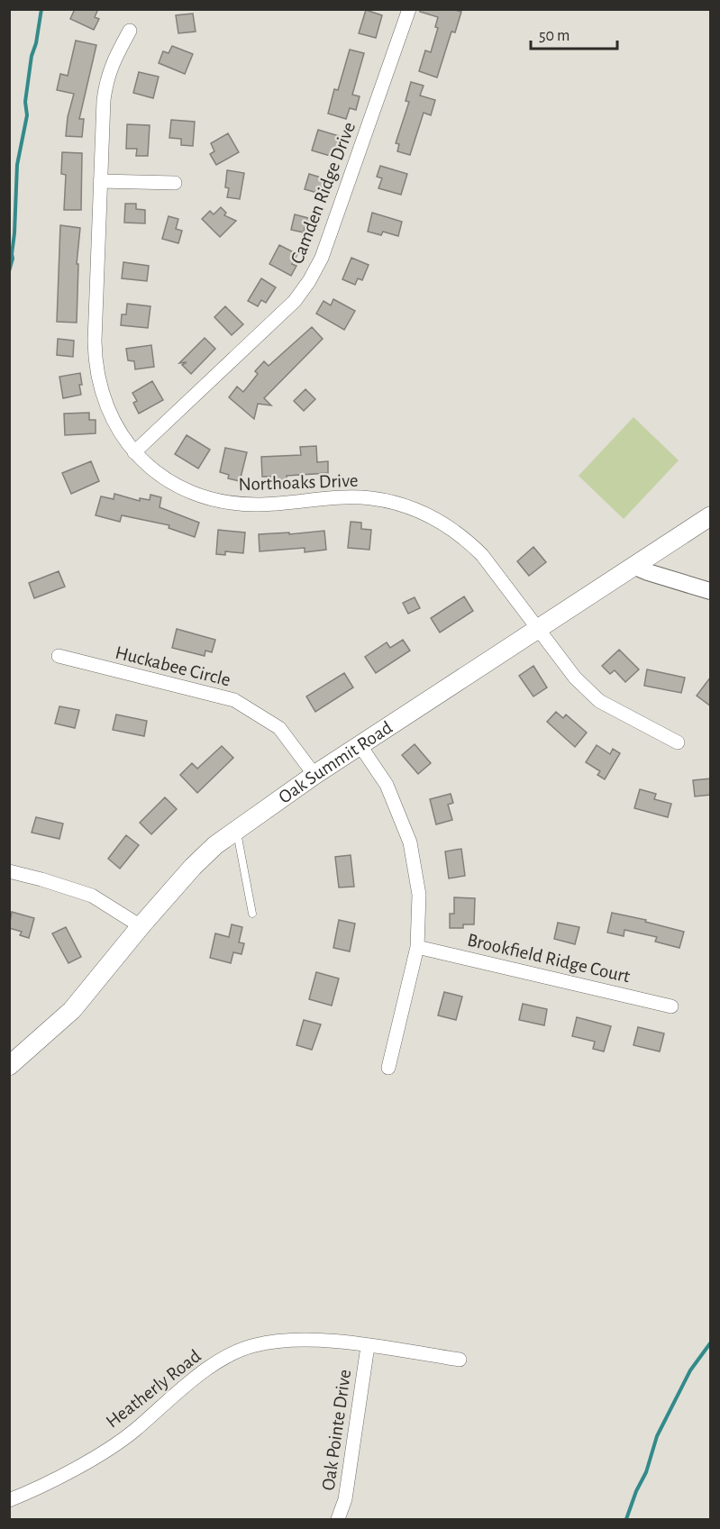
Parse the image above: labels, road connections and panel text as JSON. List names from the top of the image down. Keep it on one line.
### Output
{"streets":{"main road":["Oak Summit Road"],"street":["Camden Ridge Drive","Northoaks Drive","Huckabee Circle","Brookfield Ridge Court","Heatherly Road","Oak Pointe Drive"]},"crossings":[["Camden Ridge Drive","Northoaks Drive"],["Northoaks Drive","Oak Summit Road"],["Huckabee Circle","Oak Summit Road"],["Heatherly Road","Oak Pointe Drive"]],"scale_bar":"50 m"}
